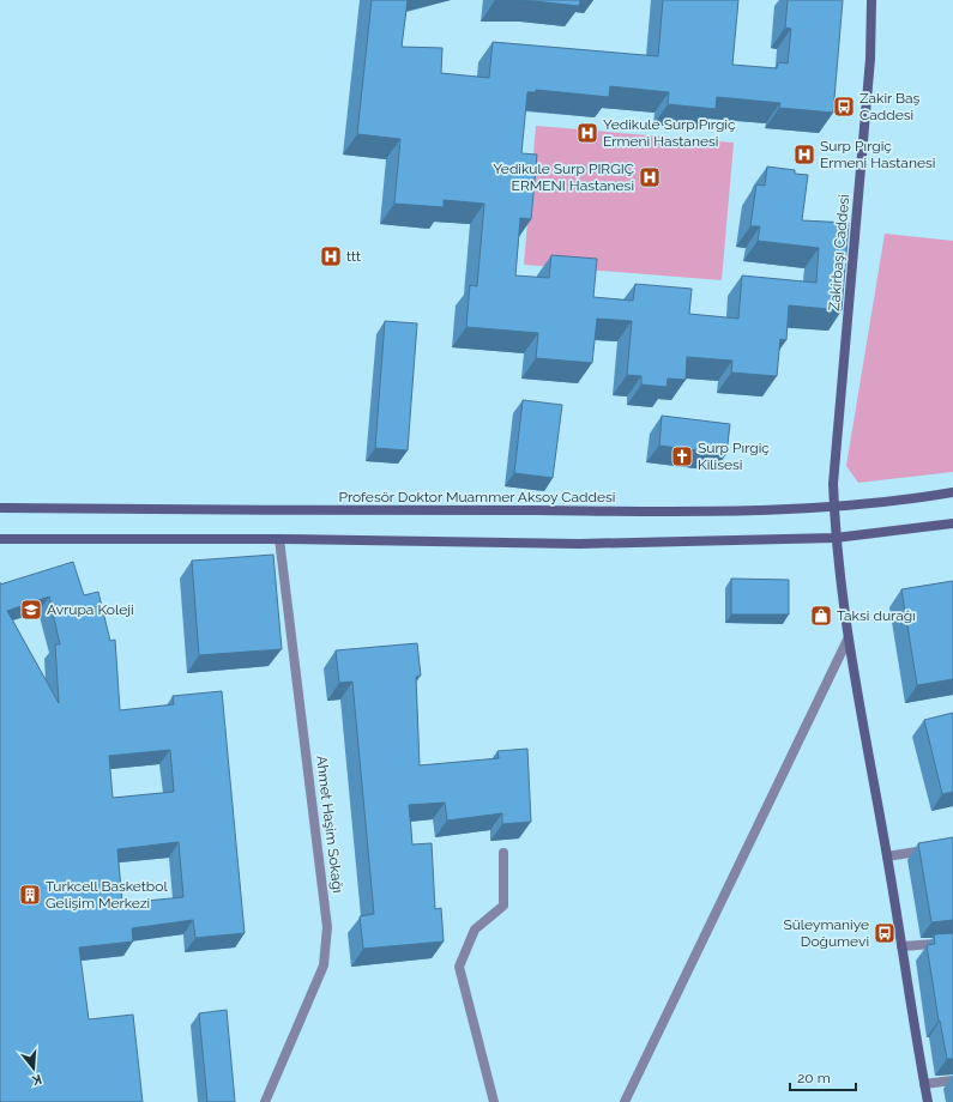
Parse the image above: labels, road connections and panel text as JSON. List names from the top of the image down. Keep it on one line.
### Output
{"streets":{"main road":["Zakirbaşı Caddesi","Profesör Doktor Muammer Aksoy Caddesi"],"street":["Ahmet Haşim Sokağı"]},"crossings":[["Zakirbaşı Caddesi","Profesör Doktor Muammer Aksoy Caddesi"]],"places":{"bus stop":["Zakir Baş Caddesi","Süleymaniye Doğumevi"],"hospital":["Yedikule Surp Pırgiç Ermeni Hastanesi","Surp Pırgiç Ermeni Hastanesi","Yedikule Surp PIRGIÇ ERMENI Hastanesi","ttt"],"church":["Surp Pırgiç Kilisesi"],"school or university":["Avrupa Koleji"],"shop":["Taksi durağı"],"building":["Turkcell Basketbol Gelişim Merkezi"]},"scale_bar":"20 m","north":"bottom"}
